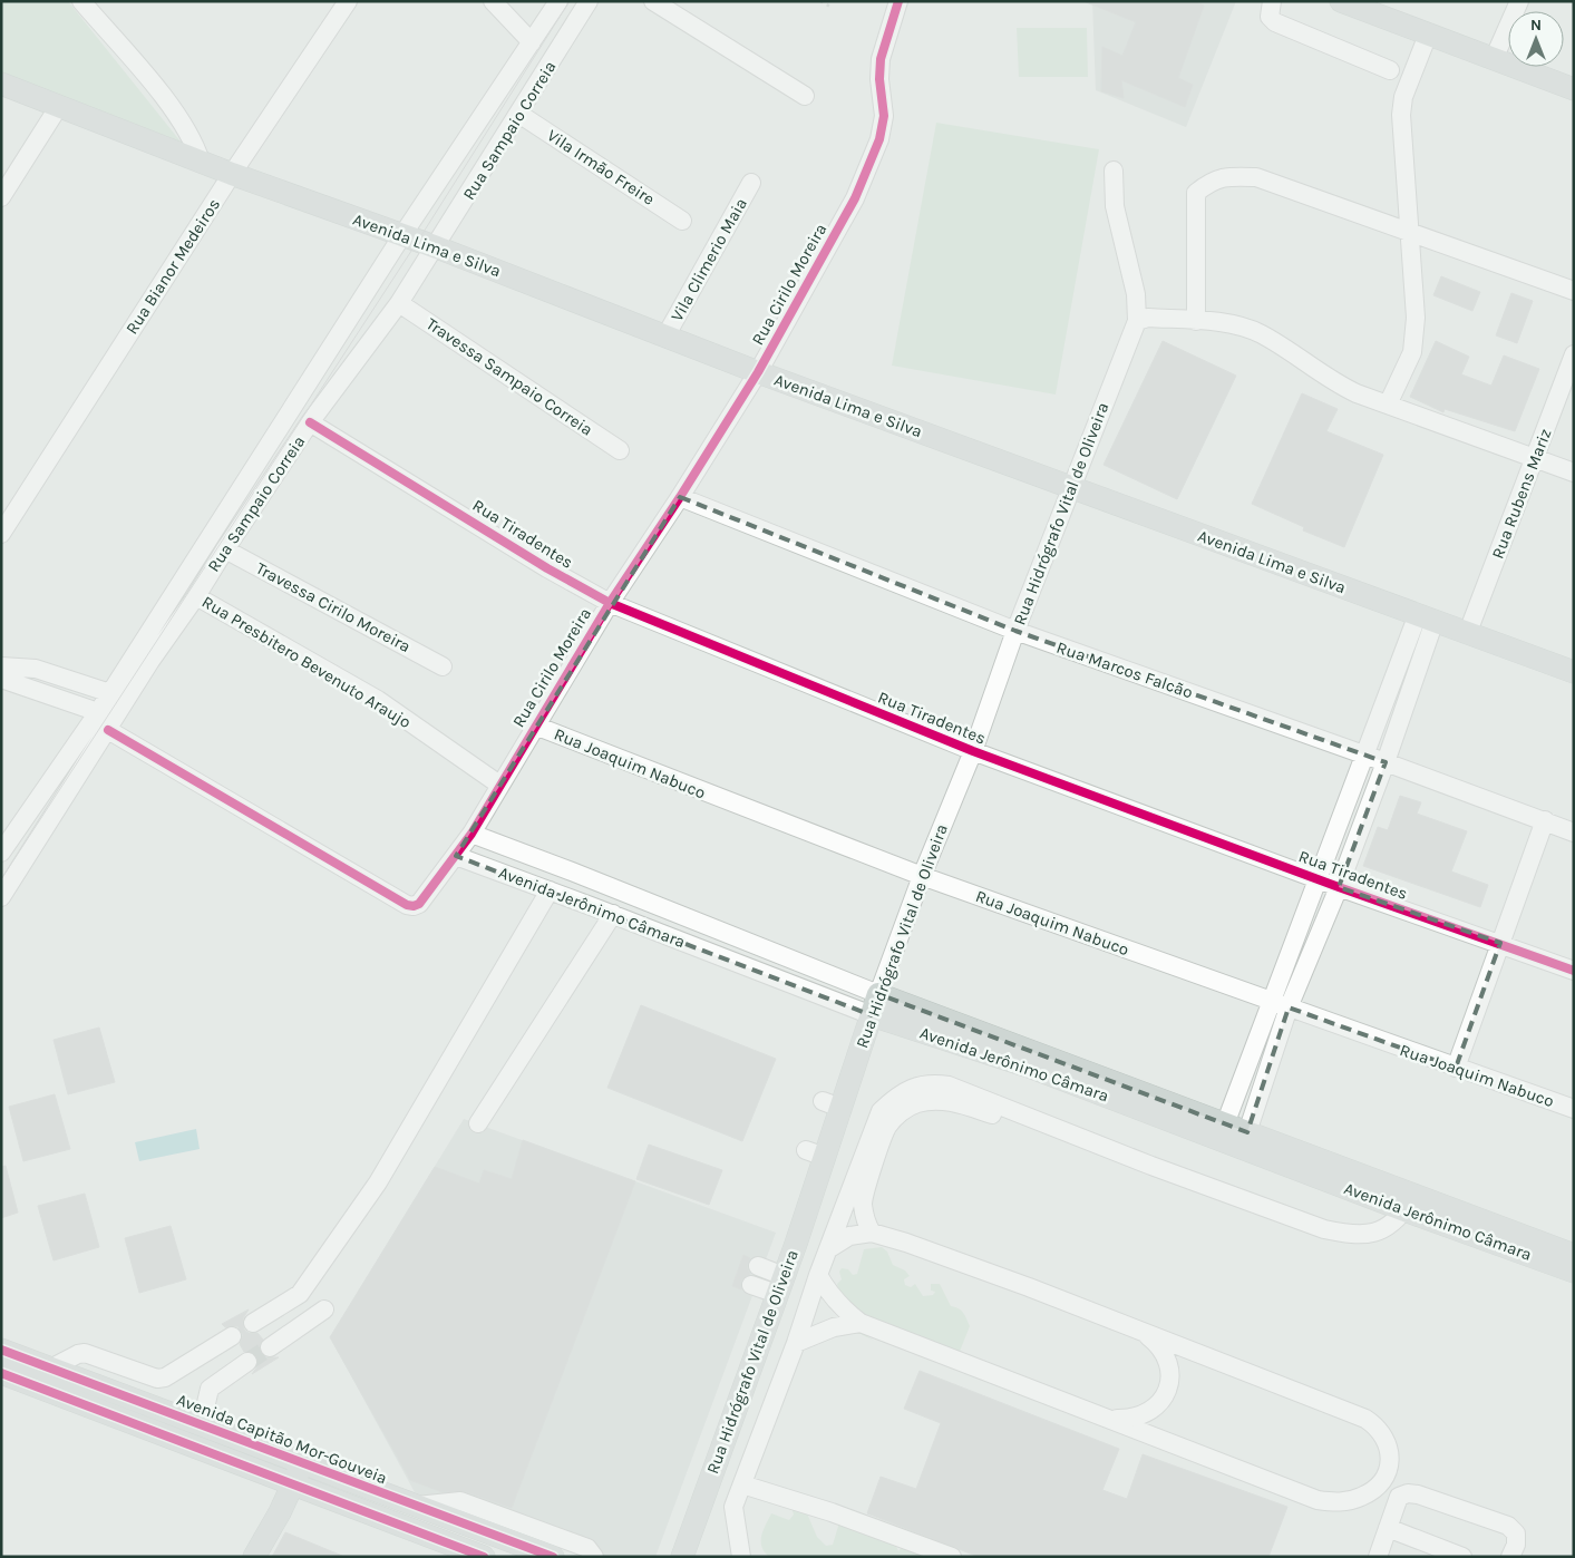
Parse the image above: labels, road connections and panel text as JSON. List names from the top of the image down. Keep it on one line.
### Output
{"streets":{"main road":["Avenida Lima e Silva","Rua Hidrógrafo Vital de Oliveira","Avenida Jerônimo Câmara","Avenida Capitão Mor-Gouveia"],"street":["Rua Sampaio Correia","Vila Irmão Freire","Vila Climerio Maia","Rua Bianor Medeiros","Rua Cirilo Moreira","Travessa Sampaio Correia","Rua Rubens Mariz","Rua Tiradentes","Travessa Cirilo Moreira","Rua Presbitero Bevenuto Araujo","Rua Marcos Falcão","Rua Joaquim Nabuco"]},"crossings":[["Rua Sampaio Correia","Vila Irmão Freire"],["Rua Sampaio Correia","Avenida Lima e Silva"],["Rua Sampaio Correia","Rua Cirilo Moreira"],["Rua Sampaio Correia","Travessa Sampaio Correia"],["Rua Sampaio Correia","Rua Tiradentes"],["Rua Sampaio Correia","Travessa Cirilo Moreira"],["Rua Sampaio Correia","Rua Presbitero Bevenuto Araujo"],["Avenida Lima e Silva","Vila Climerio Maia"],["Avenida Lima e Silva","Rua Bianor Medeiros"],["Avenida Lima e Silva","Rua Cirilo Moreira"],["Avenida Lima e Silva","Rua Rubens Mariz"],["Avenida Lima e Silva","Rua Hidrógrafo Vital de Oliveira"],["Rua Cirilo Moreira","Rua Tiradentes"],["Rua Cirilo Moreira","Rua Presbitero Bevenuto Araujo"],["Rua Cirilo Moreira","Rua Marcos Falcão"],["Rua Cirilo Moreira","Rua Joaquim Nabuco"],["Rua Cirilo Moreira","Avenida Jerônimo Câmara"],["Rua Hidrógrafo Vital de Oliveira","Rua Tiradentes"],["Rua Hidrógrafo Vital de Oliveira","Rua Marcos Falcão"],["Rua Hidrógrafo Vital de Oliveira","Rua Joaquim Nabuco"],["Rua Hidrógrafo Vital de Oliveira","Avenida Jerônimo Câmara"]],"north":"top"}
